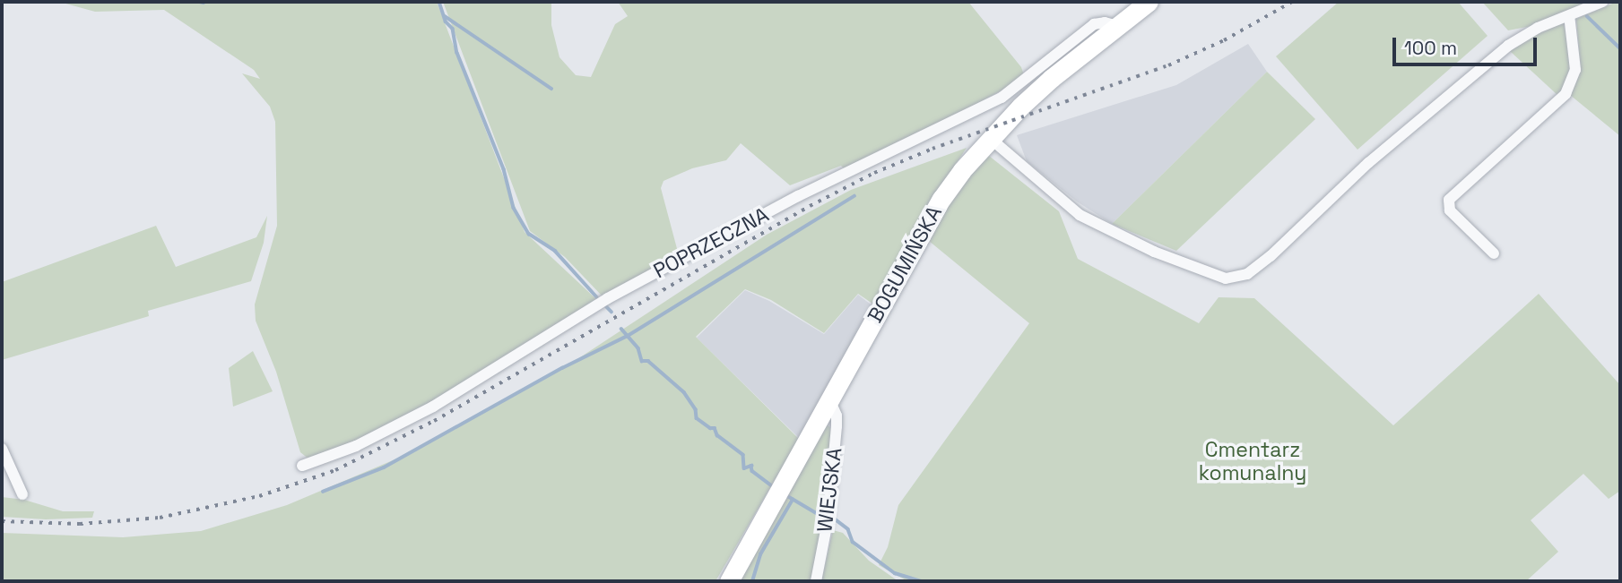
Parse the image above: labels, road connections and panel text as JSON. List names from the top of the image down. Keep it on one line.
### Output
{"streets":{"main road":["BOGUMIŃSKA"],"street":["POPRZECZNA","WIEJSKA"]},"crossings":[["POPRZECZNA","BOGUMIŃSKA"],["BOGUMIŃSKA","WIEJSKA"]],"parks":["Cmentarz komunalny"],"scale_bar":"100 m"}
